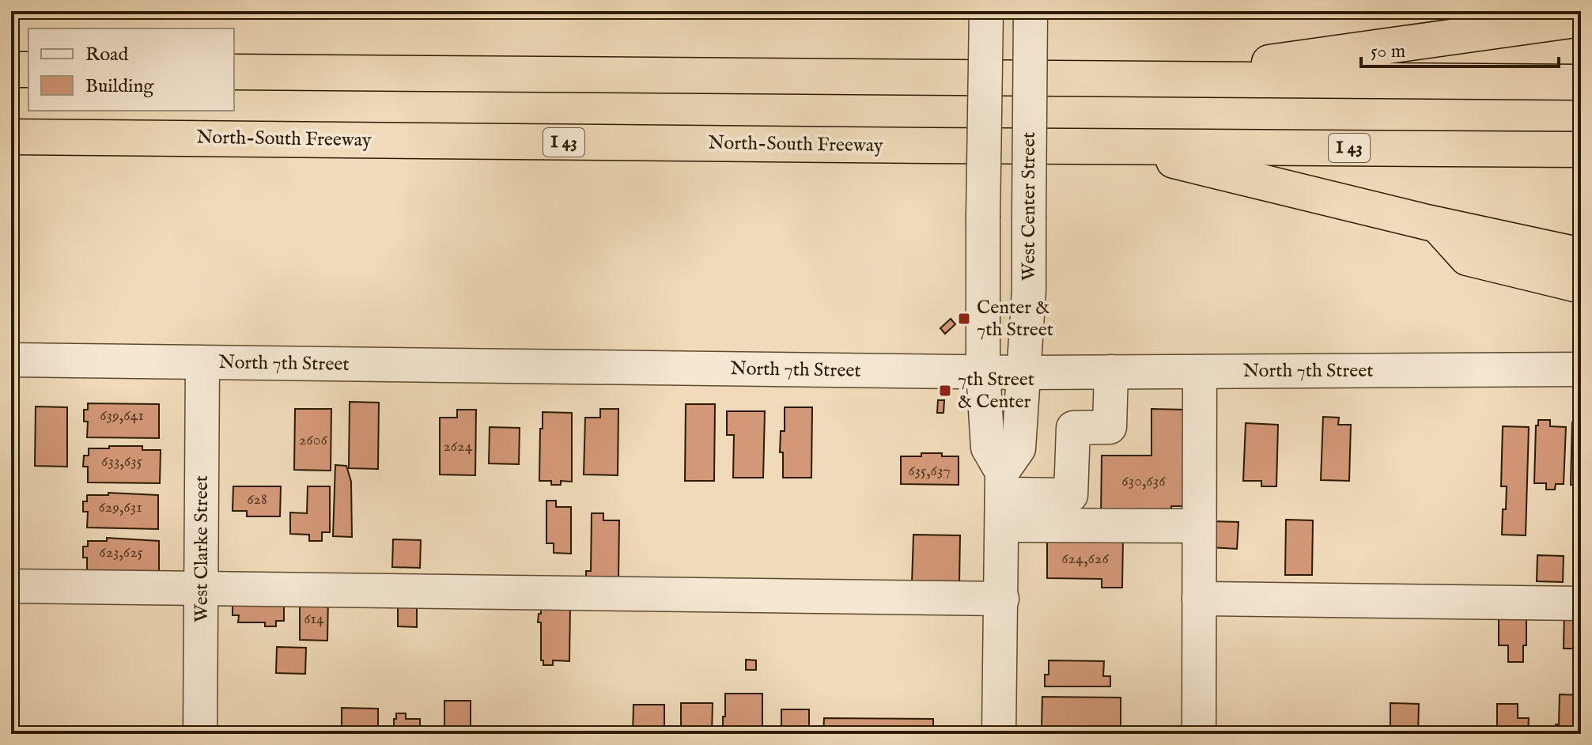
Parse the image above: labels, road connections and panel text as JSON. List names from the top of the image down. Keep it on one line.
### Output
{"streets":{"highway":["North-South Freeway","I 43"],"street":["West Center Street","North 7th Street","West Clarke Street"]},"crossings":[["West Center Street","North 7th Street"],["North 7th Street","West Clarke Street"]],"places":{"transit":["Center & 7th Street","7th Street & Center"]},"house_numbers":["639,641","2606","2624","633,635","635,637","630,636","628","629,631","623,625","624,626","614"],"legend":["Road","Building"],"scale_bar":"50 m"}
